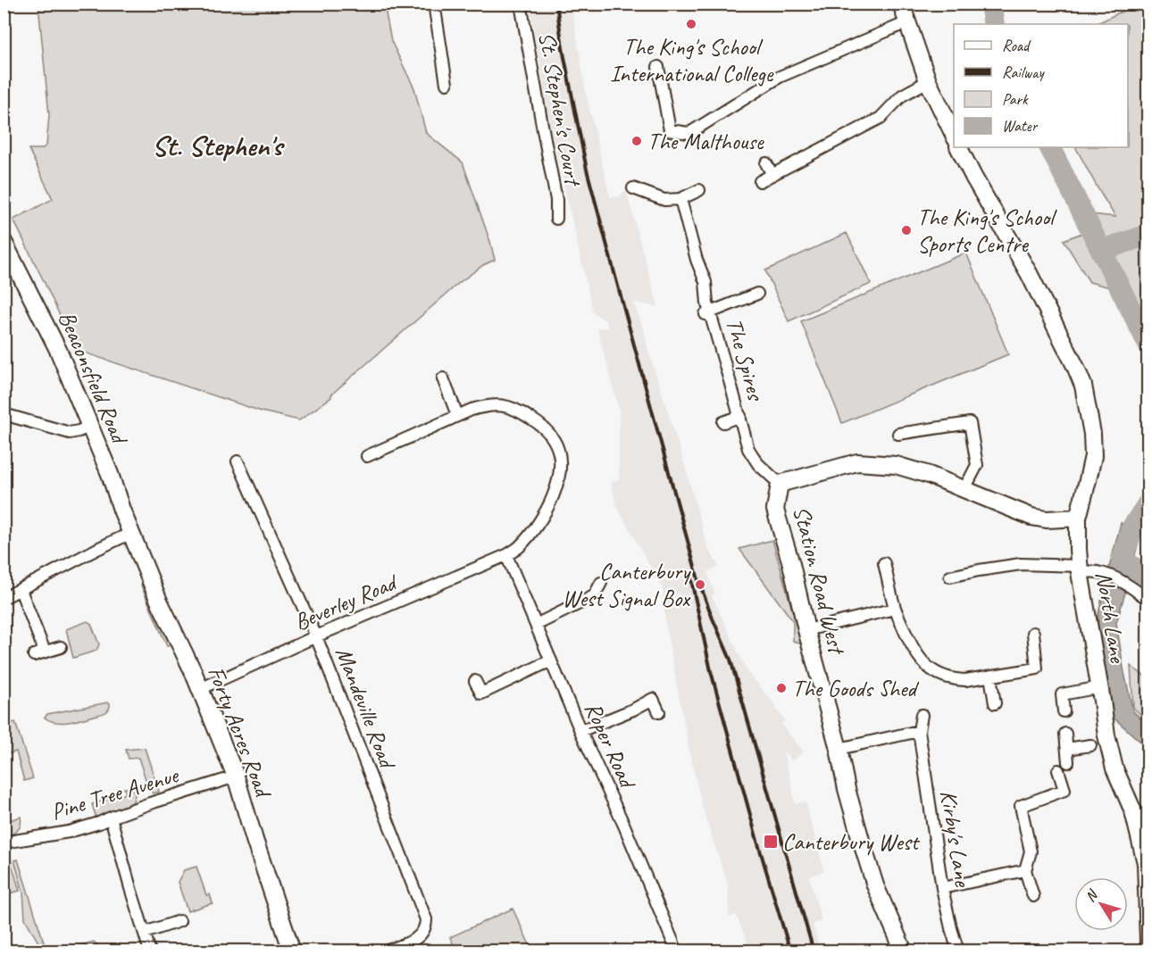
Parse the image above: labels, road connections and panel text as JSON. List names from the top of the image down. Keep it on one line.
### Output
{"streets":{"main road":["Beaconsfield Road","Station Road West","North Lane","Forty Acres Road"],"street":["St. Stephen's Court","The Spires","Beverley Road","Mandeville Road","Roper Road","Pine Tree Avenue","Kirby's Lane"]},"crossings":[["The Spires","Station Road West"],["Beaconsfield Road","Forty Acres Road"],["Station Road West","North Lane"],["Beverley Road","Mandeville Road"],["Beverley Road","Forty Acres Road"],["Beverley Road","Roper Road"],["Forty Acres Road","Pine Tree Avenue"]],"districts":["St. Stephen's"],"places":{"other":["The King's School International College","The Malthouse","The King's School Sports Centre","Canterbury West Signal Box","The Goods Shed"],"transit":["Canterbury West"]},"legend":["Road","Railway","Park","Water"],"north":"top left"}
